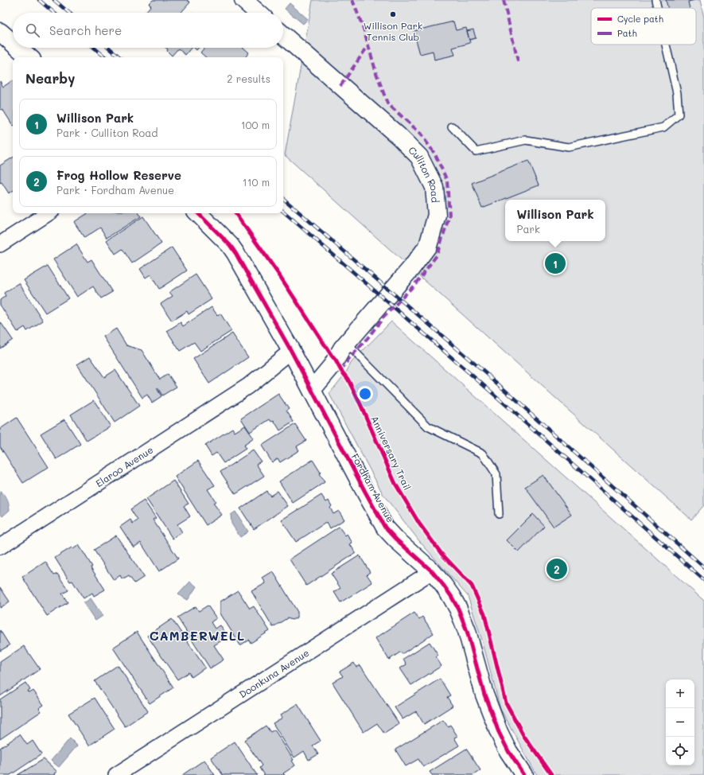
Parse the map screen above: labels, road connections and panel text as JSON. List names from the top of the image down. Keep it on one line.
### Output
{"streets":{"street":["Culliton Road","Elaroo Avenue","Fordham Avenue","Doonkuna Avenue"],"cycle path":["Anniversary Trail"]},"crossings":[["Culliton Road","Elaroo Avenue"],["Culliton Road","Fordham Avenue"],["Elaroo Avenue","Fordham Avenue"],["Fordham Avenue","Doonkuna Avenue"]],"districts":["CAMBERWELL"],"places":["Willison Park Tennis Club"],"legend":["Cycle path","Path"],"page":{"search":"Search here","heading":["Nearby","2 results"],"list":[{"mark":"1","name":"Willison Park","note":"Park · Culliton Road","value":"100 m"},{"mark":"2","name":"Frog Hollow Reserve","note":"Park · Fordham Avenue","value":"110 m"}],"popup":["Willison Park","Park"],"pins":["1","2"],"map_buttons":["+","−"]}}
